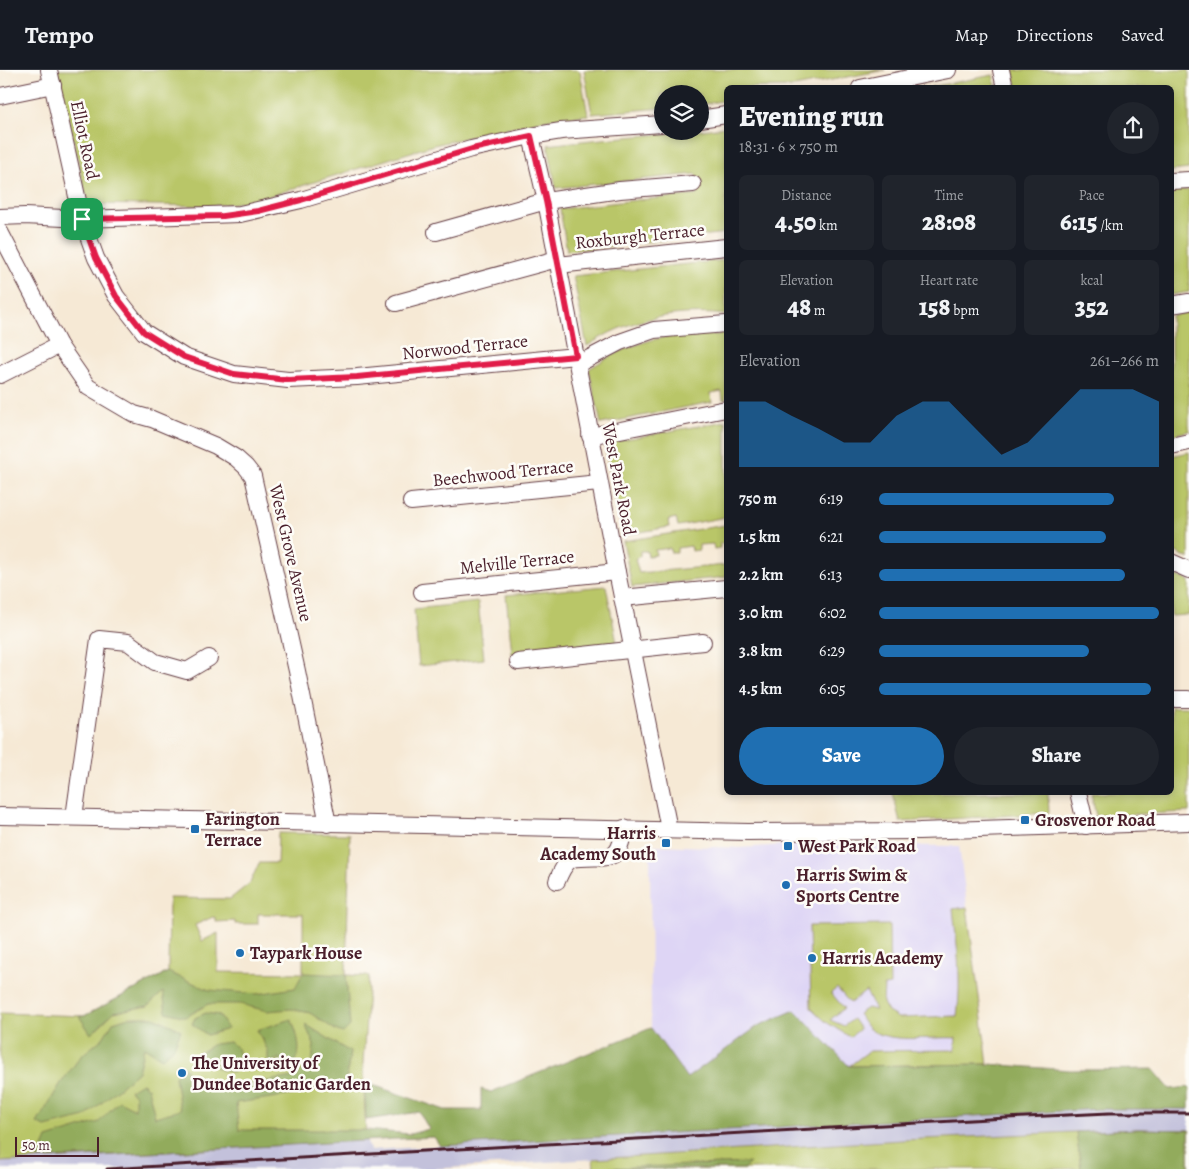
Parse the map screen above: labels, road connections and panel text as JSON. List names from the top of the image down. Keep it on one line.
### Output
{"streets":{"street":["Elliot Road","Roxburgh Terrace","Norwood Terrace","Beechwood Terrace","West Park Road","West Grove Avenue","Melville Terrace"]},"crossings":[["Elliot Road","Norwood Terrace"],["Roxburgh Terrace","West Park Road"],["Norwood Terrace","West Park Road"],["Beechwood Terrace","West Park Road"],["West Park Road","Melville Terrace"]],"places":{"transit":["Grosvenor Road","Farington Terrace","Harris Academy South","West Park Road"],"other":["Harris Swim & Sports Centre","Taypark House","Harris Academy","The University of Dundee Botanic Garden"]},"scale_bar":"50 m","page":{"header":"Tempo","nav":["Map","Directions","Saved"],"heading":["Evening run","18:31 · 6 × 750 m"],"stats":[["Distance","4.50 km"],["Time","28:08"],["Pace","6:15 /km"],["Elevation","48 m"],["Heart rate","158 bpm"],["kcal","352"]],"chart":["Elevation","261–266 m"],"list":[{"name":"750 m","note":"6:19"},{"name":"1.5 km","note":"6:21"},{"name":"2.2 km","note":"6:13"},{"name":"3.0 km","note":"6:02"},{"name":"3.8 km","note":"6:29"},{"name":"4.5 km","note":"6:05"}],"buttons":["Save","Share"],"scale":"50 m"}}
